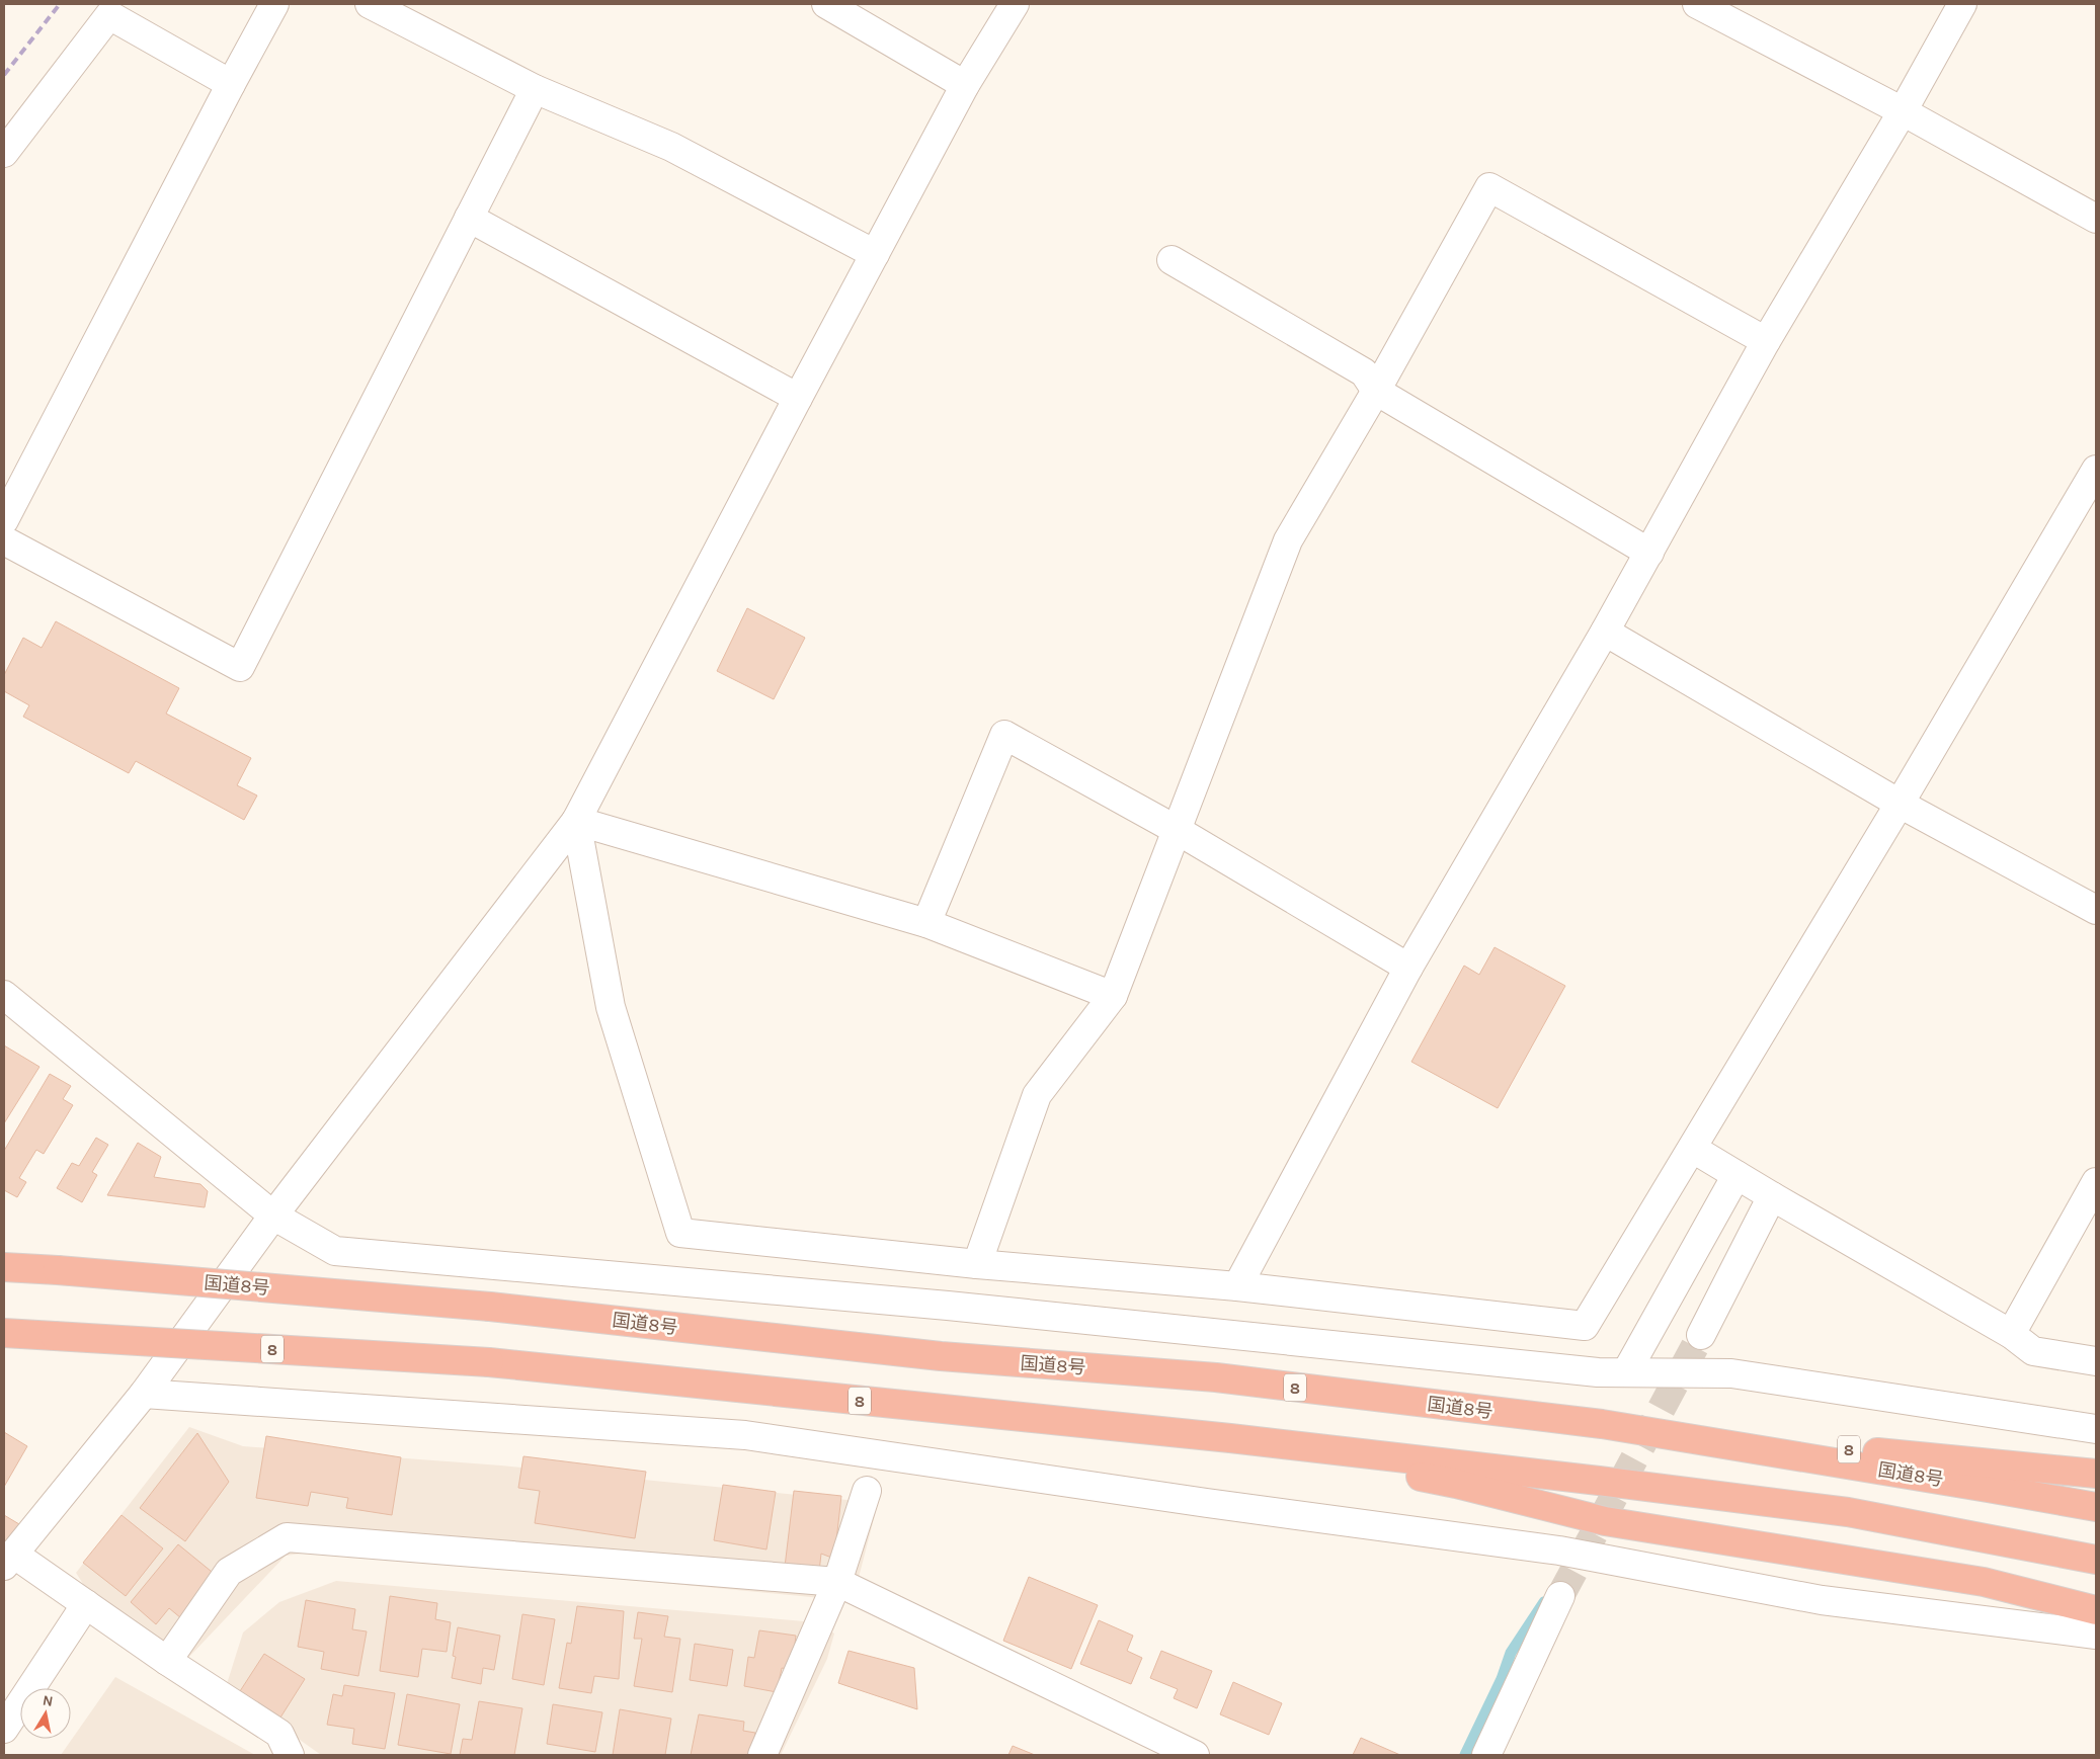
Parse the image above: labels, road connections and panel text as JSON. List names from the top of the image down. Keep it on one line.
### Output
{"streets":{"highway":["国道8号","8"]},"crossings":[["国道8号","8"]],"north":"top"}
